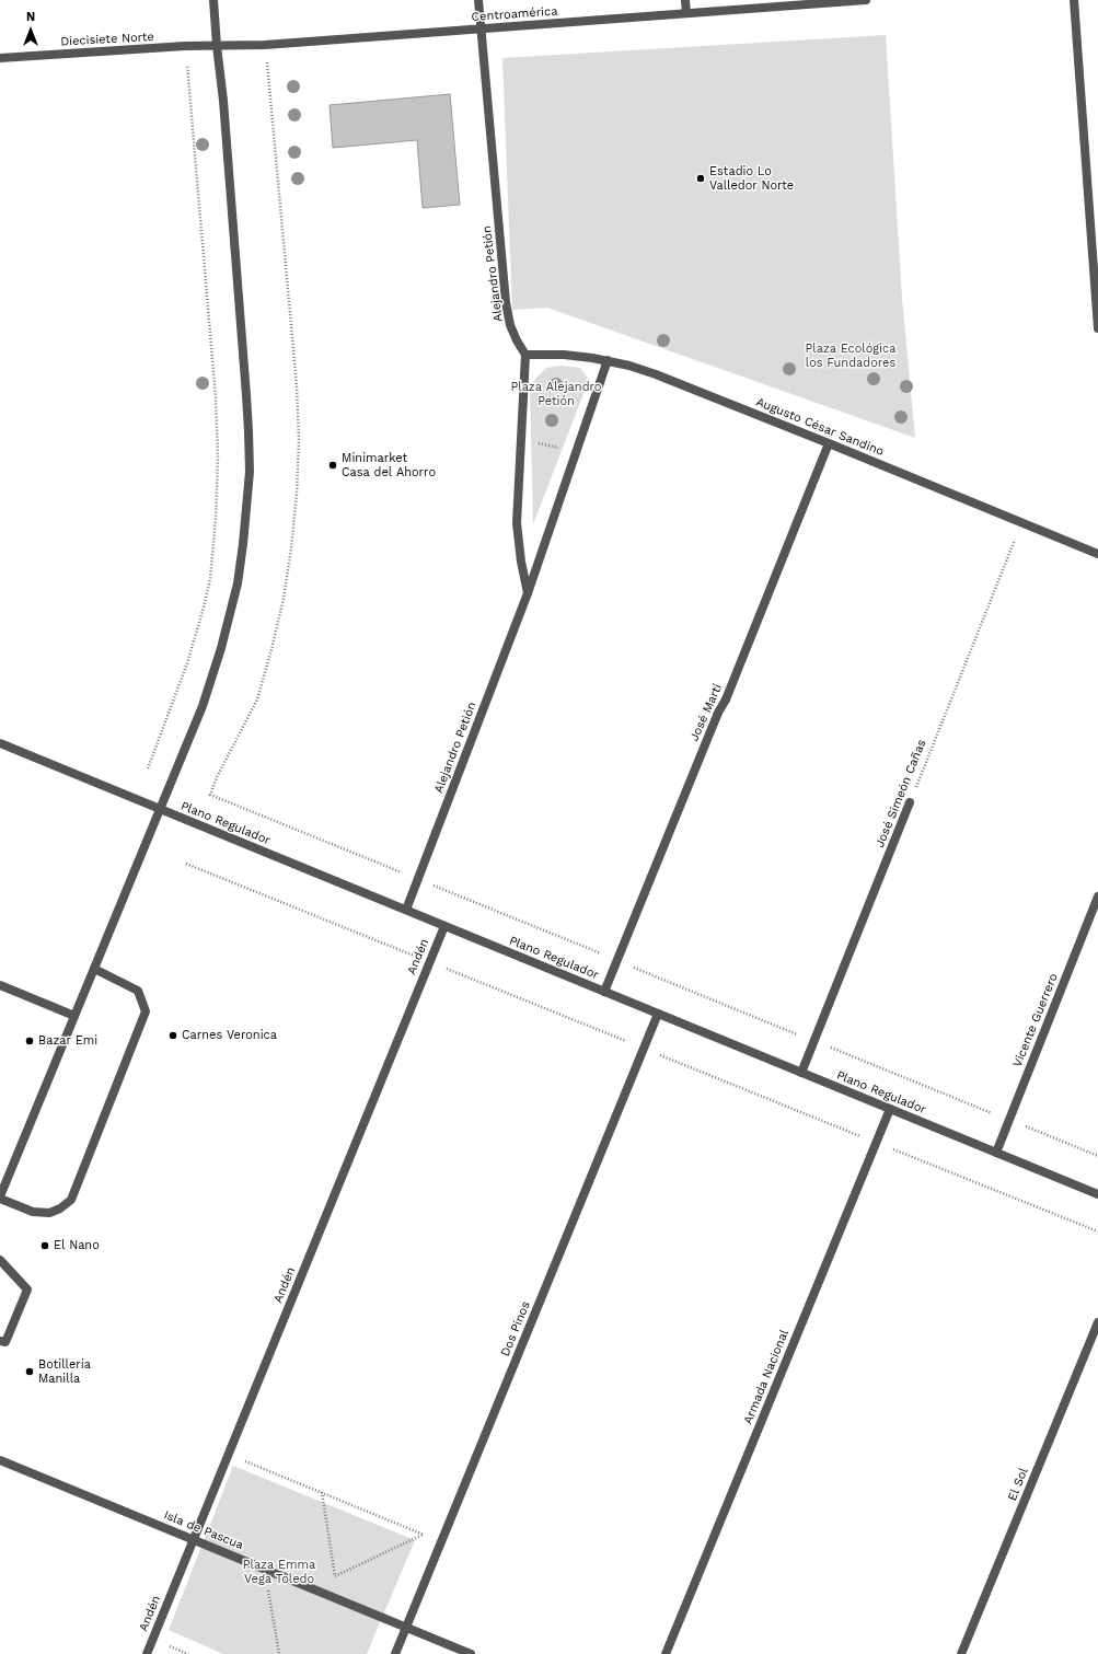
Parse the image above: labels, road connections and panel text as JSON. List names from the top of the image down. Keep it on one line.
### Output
{"streets":{"street":["Centroamérica","Diecisiete Norte","Alejandro Petión","Augusto César Sandino","José Martí","José Simeón Cañas","Plano Regulador","Andén","Vicente Guerrero","Dos Pinos","Armada Nacional","El Sol","Isla de Pascua"]},"crossings":[["Centroamérica","Diecisiete Norte"],["Centroamérica","Alejandro Petión"],["Alejandro Petión","Augusto César Sandino"],["Alejandro Petión","Plano Regulador"],["Augusto César Sandino","José Martí"],["Augusto César Sandino","José Simeón Cañas"],["José Martí","Plano Regulador"],["José Simeón Cañas","Plano Regulador"],["Plano Regulador","Andén"],["Plano Regulador","Vicente Guerrero"],["Plano Regulador","Dos Pinos"],["Plano Regulador","Armada Nacional"],["Andén","Isla de Pascua"],["Dos Pinos","Isla de Pascua"]],"parks":["Plaza Ecológica los Fundadores","Plaza Alejandro Petión","Plaza Emma Vega Toledo"],"places":["Estadio Lo Valledor Norte","Minimarket Casa del Ahorro","Carnes Veronica","Bazar Emi","El Nano","Botillería Manilla"],"north":"top"}
